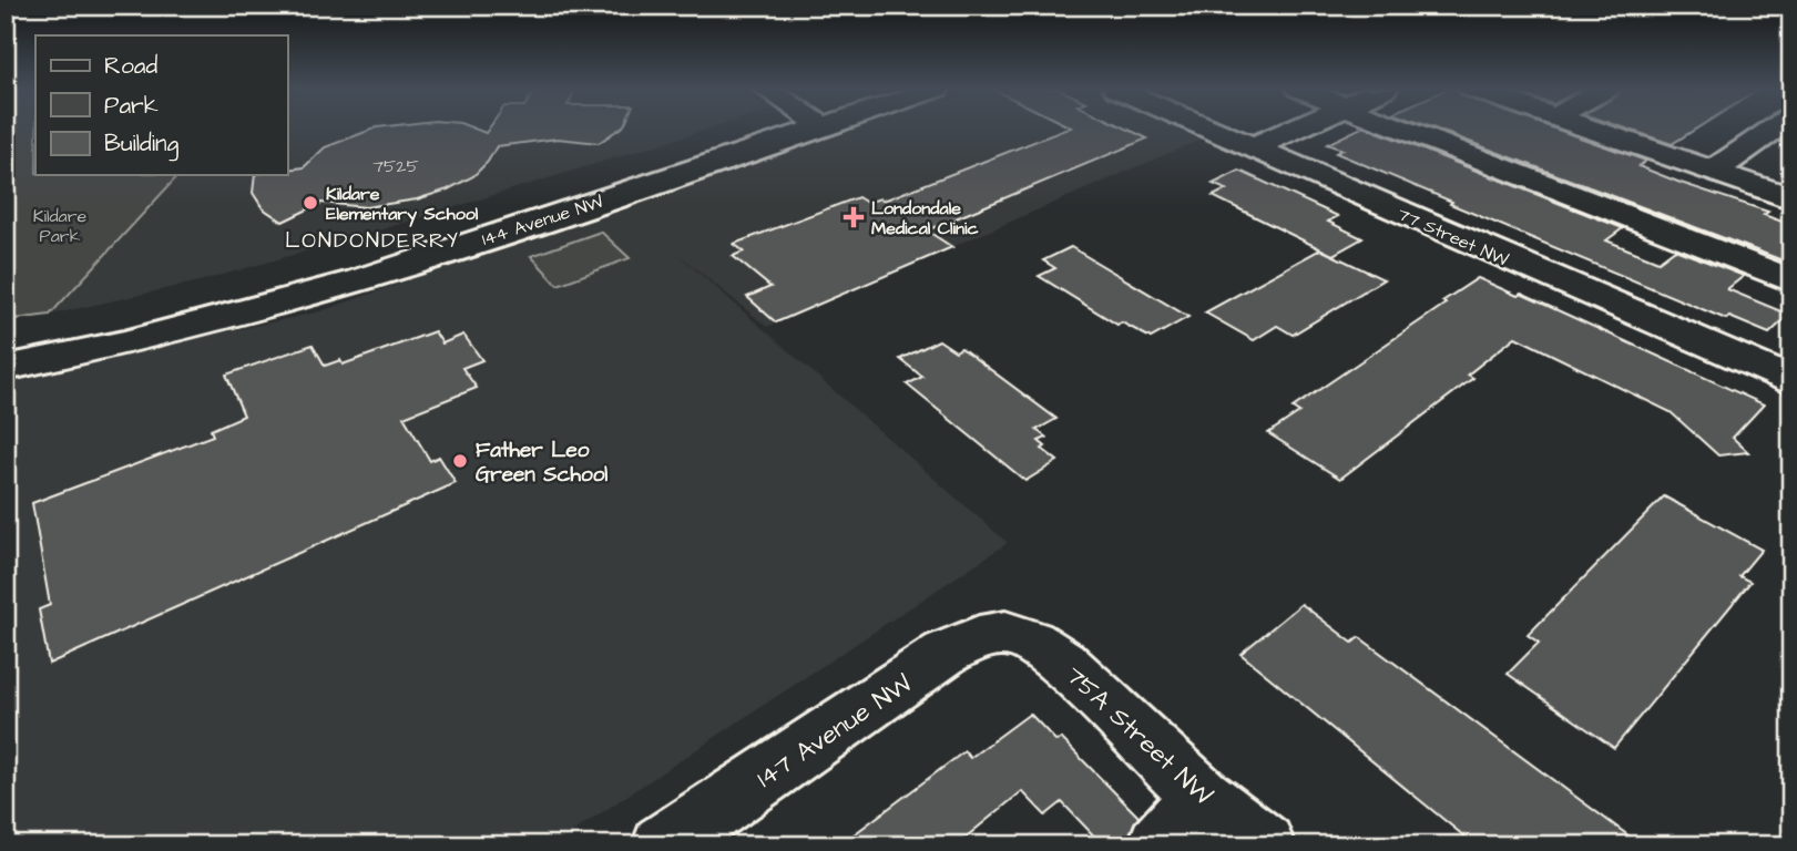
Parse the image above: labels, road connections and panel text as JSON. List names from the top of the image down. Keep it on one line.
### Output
{"streets":{"street":["144 Avenue NW","77 Street NW","147 Avenue NW","75A Street NW"]},"crossings":[["147 Avenue NW","75A Street NW"]],"districts":["LONDONDERRY"],"parks":["Kildare Park"],"places":{"other":["Kildare Elementary School","Father Leo Green School"],"health":["Londondale Medical Clinic"]},"house_numbers":["7525"],"legend":["Road","Park","Building"]}
